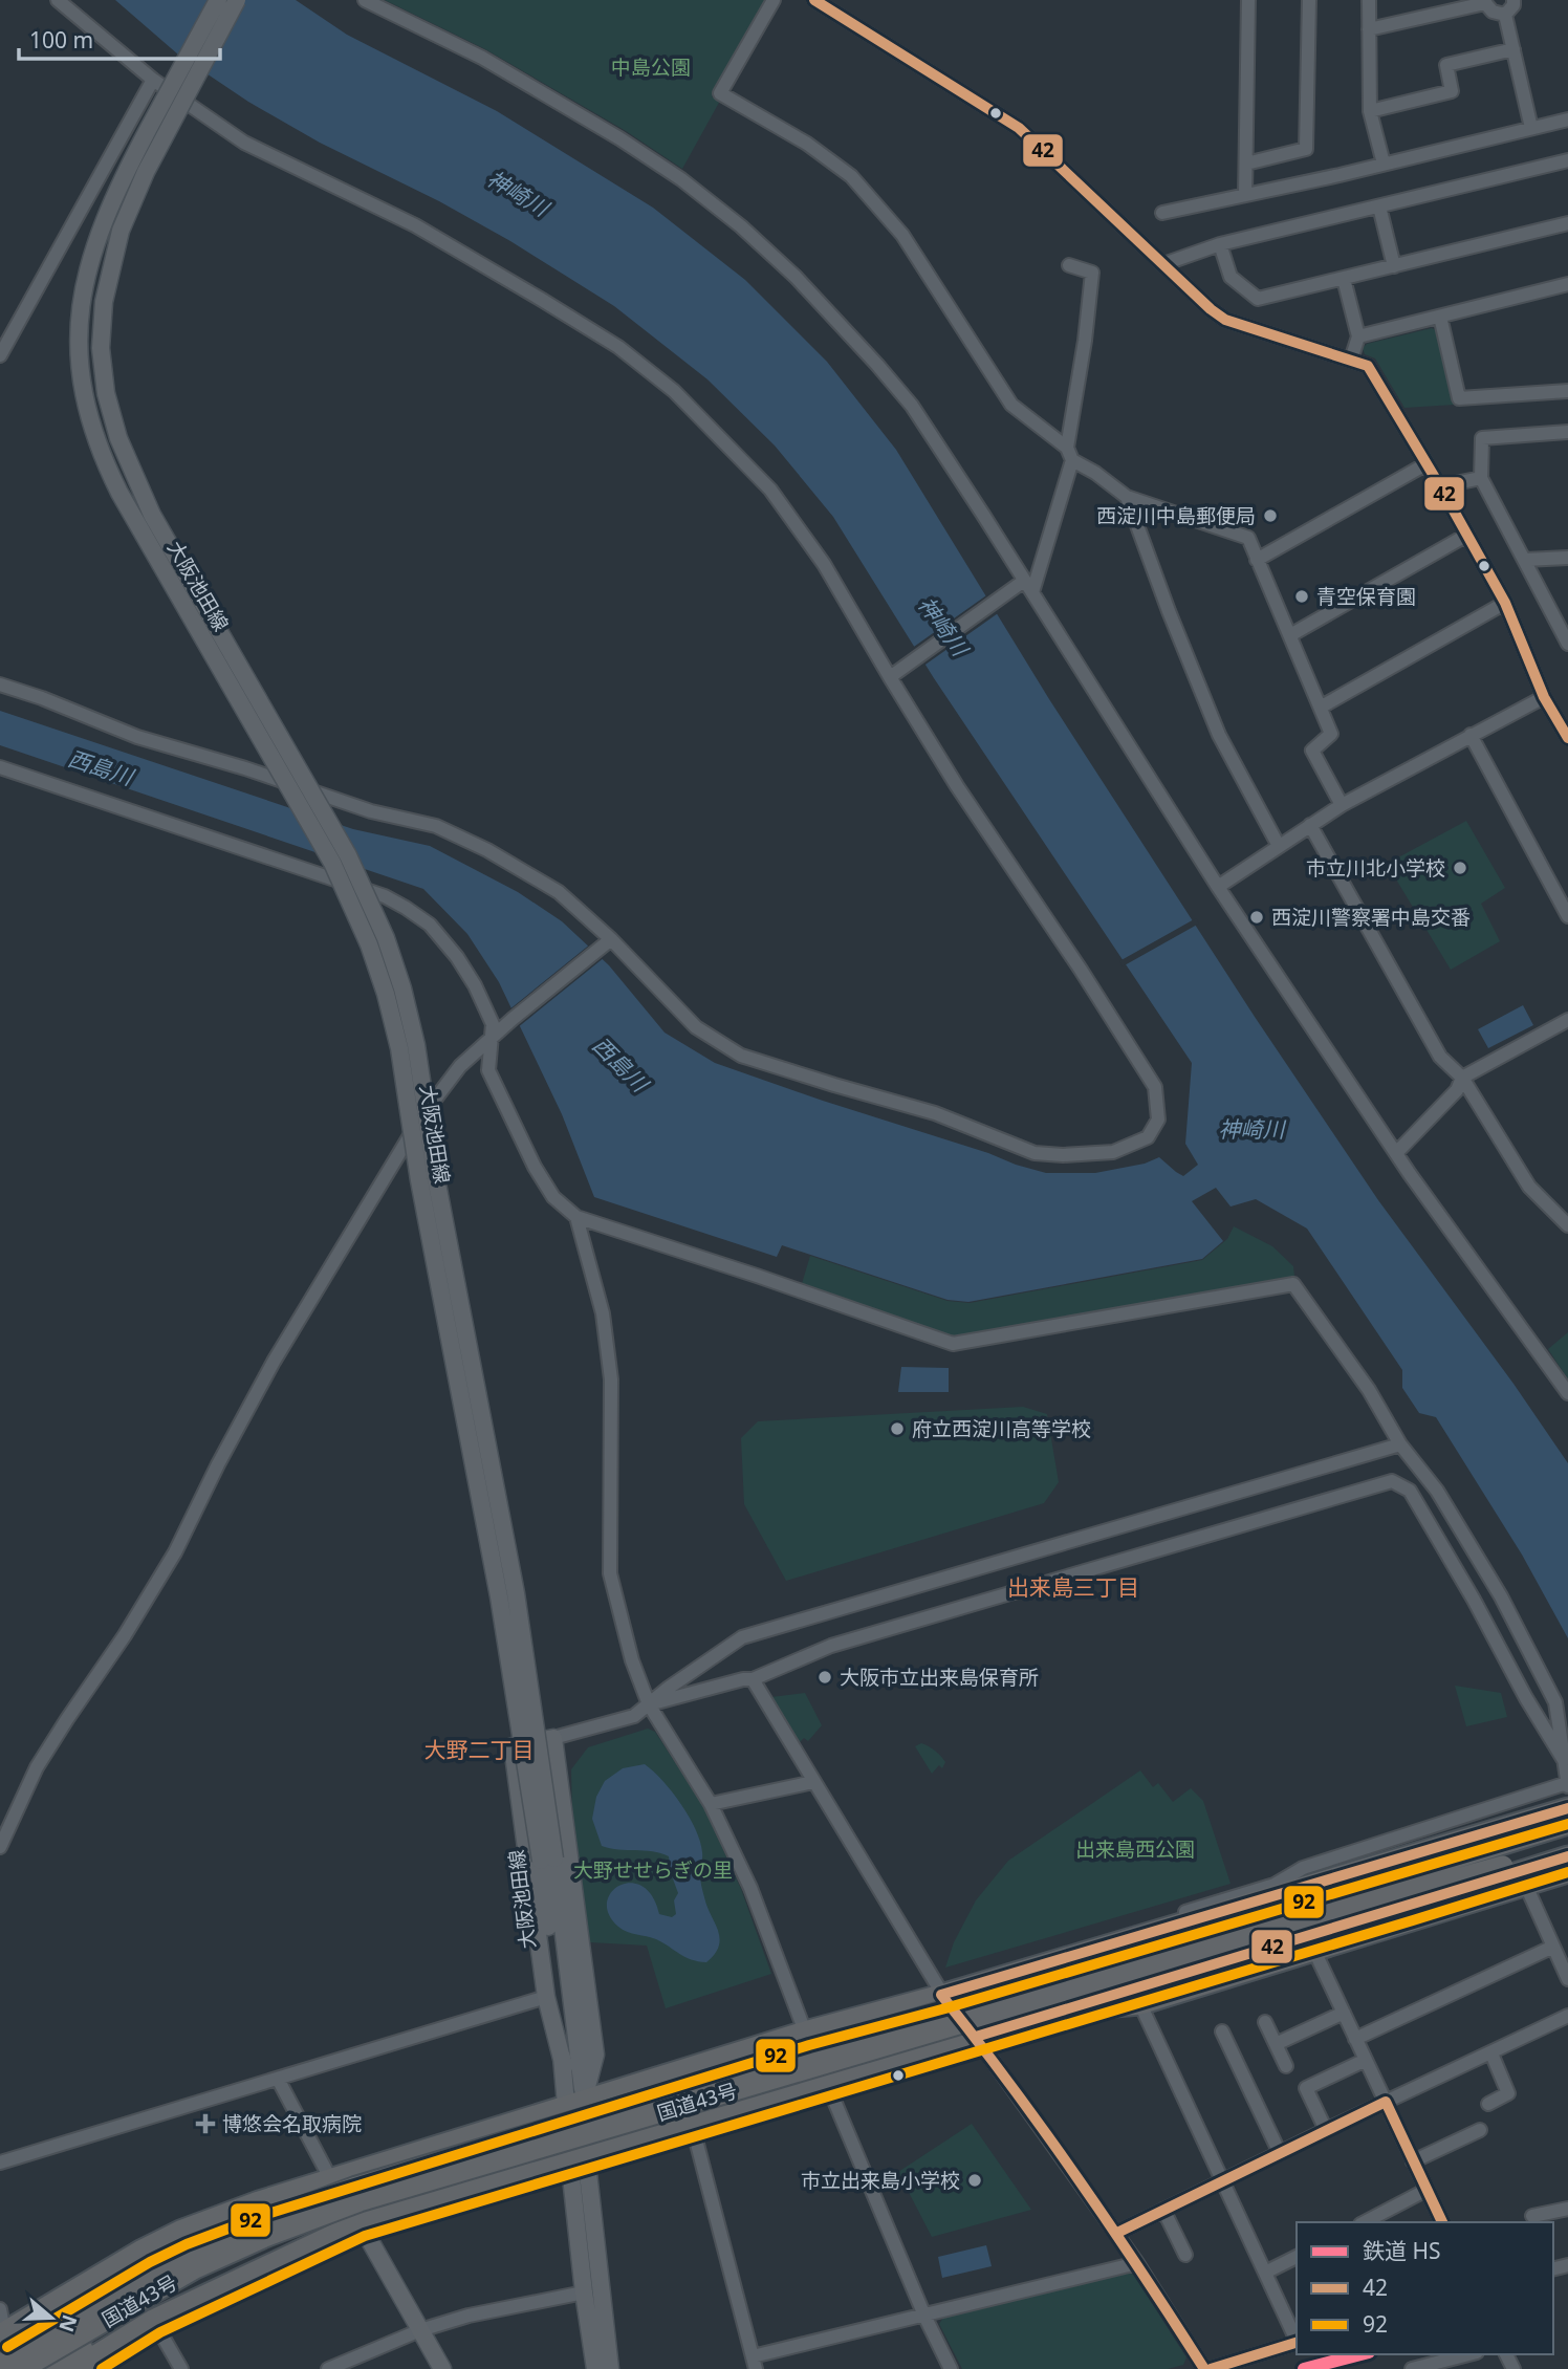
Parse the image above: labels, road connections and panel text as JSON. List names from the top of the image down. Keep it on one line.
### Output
{"streets":{"highway":["国道43号"],"main road":["大阪池田線"]},"crossings":[["大阪池田線","国道43号"]],"districts":["出来島三丁目","大野二丁目"],"water":["神崎川","西島川"],"parks":["中島公園","出来島西公園","大野せせらぎの里"],"places":{"other":["西淀川中島郵便局","青空保育園","市立川北小学校","西淀川警察署中島交番","府立西淀川高等学校","大阪市立出来島保育所","市立出来島小学校"],"health":["博悠会名取病院"]},"lines":["transit line 42","transit line 92","rail line HS"],"legend":["鉄道 HS","42","92"],"scale_bar":"100 m","north":"right"}
